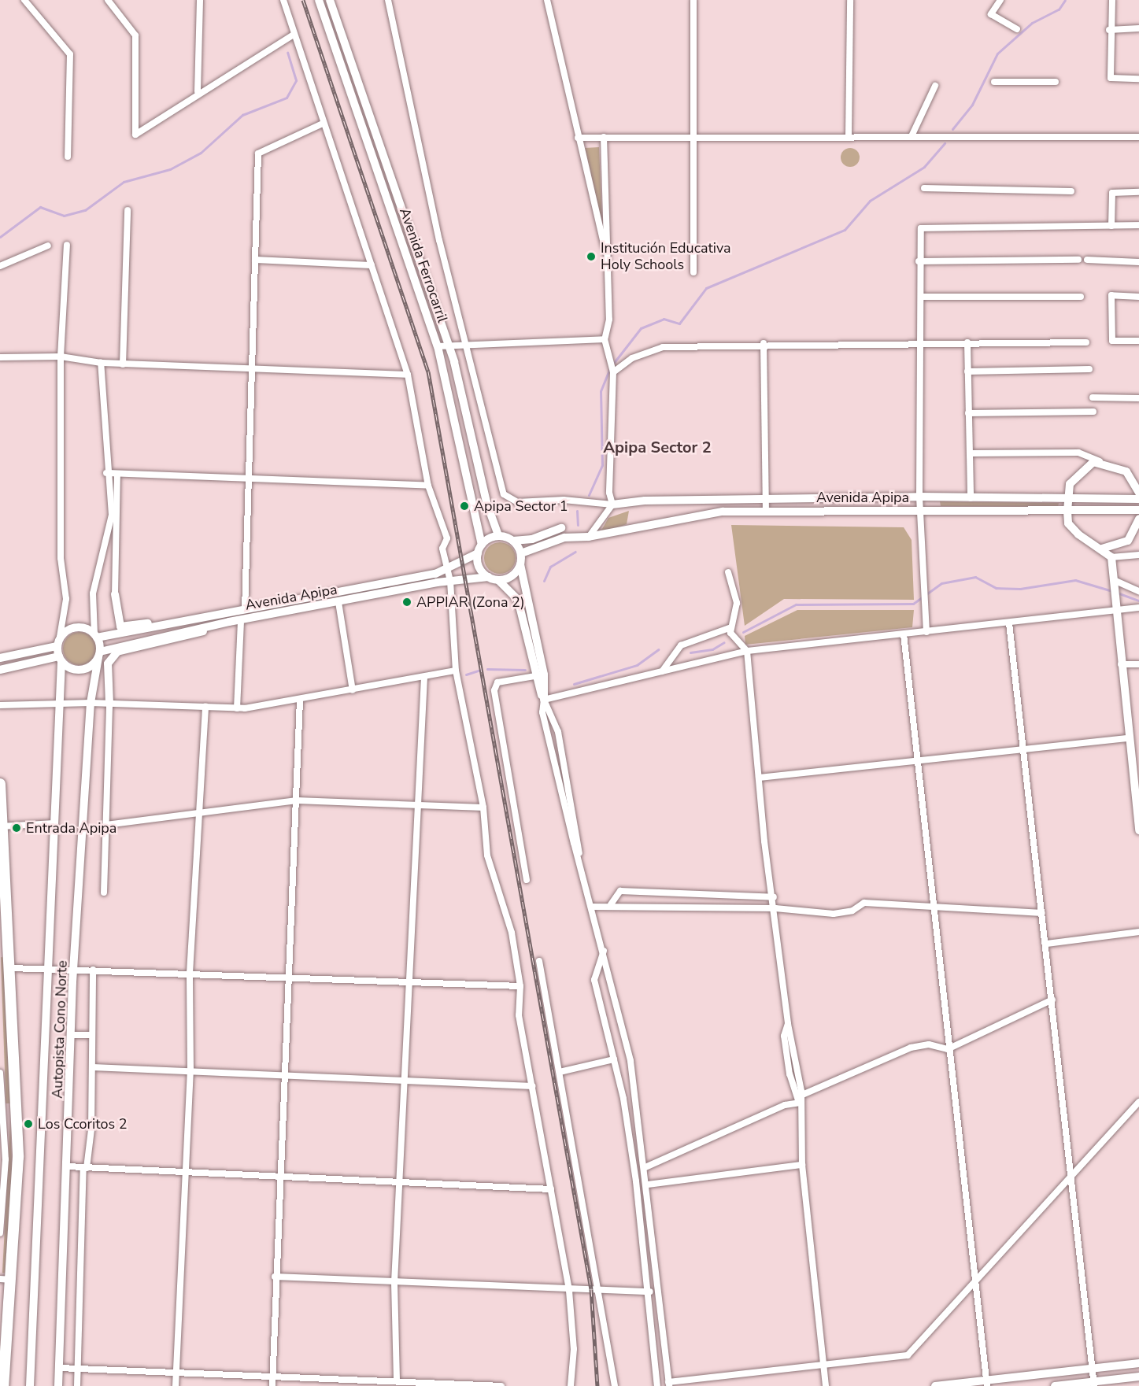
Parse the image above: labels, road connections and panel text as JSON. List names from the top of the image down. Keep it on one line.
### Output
{"streets":{"main road":["Avenida Ferrocarril","Avenida Apipa","Autopista Cono Norte"]},"crossings":[["Avenida Ferrocarril","Avenida Apipa"],["Avenida Apipa","Autopista Cono Norte"]],"districts":["Apipa Sector 2"],"places":["Institución Educativa Holy Schools","Apipa Sector 1","APPIAR (Zona 2)","Entrada Apipa","Los Ccoritos 2"]}
